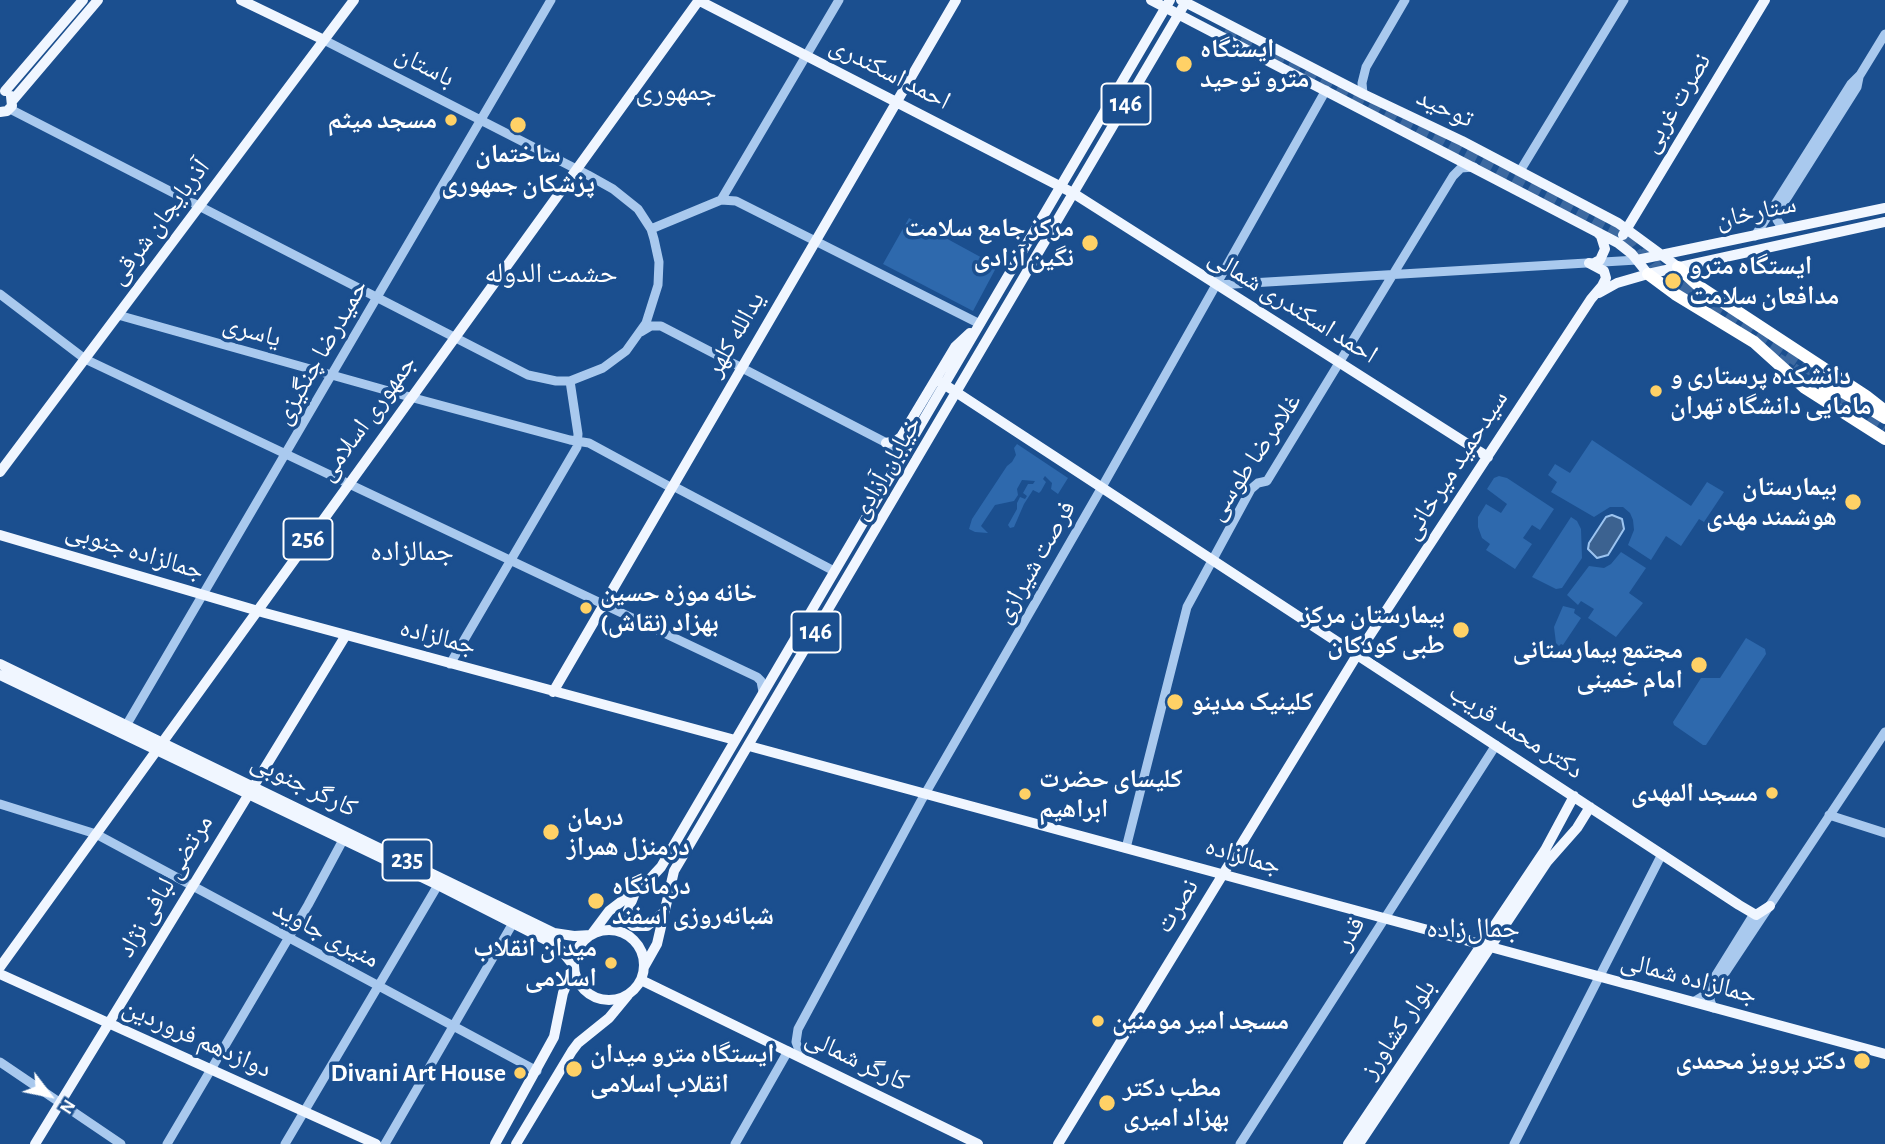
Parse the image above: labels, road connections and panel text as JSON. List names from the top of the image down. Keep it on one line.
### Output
{"streets":{"main road":["باستان","احمد اسکندری","نصرت غربی","146","توحید","ستارخان","آذربایجان شرقی","احمد اسکندری شمالی","یدالله کلهر","جمهوری اسلامی","سیدحمید میرخانی","خیابان آزادی","256","جمالزاده جنوبی","جمالزاده","دکتر محمد قریب","کارگر جنوبی","235","مرتضی لبافی نژاد","نصرت","جمالزاده شمالی","بلوار کشاورز","دوازدهم فروردین","کارگر شمالی"],"street":["یاسری","حمیدرضا چنگیزی","غلامرضا طوسی","فرصت شیرازی","قدر","منیری جاوید"]},"crossings":[["باستان","آذربایجان شرقی"],["باستان","حمیدرضا چنگیزی"],["باستان","جمهوری اسلامی"],["احمد اسکندری","احمد اسکندری شمالی"],["احمد اسکندری","یدالله کلهر"],["احمد اسکندری","جمهوری اسلامی"],["احمد اسکندری","خیابان آزادی"],["نصرت غربی","توحید"],["توحید","ستارخان"],["توحید","غلامرضا طوسی"],["توحید","خیابان آزادی"],["توحید","فرصت شیرازی"],["ستارخان","سیدحمید میرخانی"],["آذربایجان شرقی","یاسری"],["احمد اسکندری شمالی","غلامرضا طوسی"],["احمد اسکندری شمالی","سیدحمید میرخانی"],["احمد اسکندری شمالی","خیابان آزادی"],["احمد اسکندری شمالی","فرصت شیرازی"],["یاسری","یدالله کلهر"],["یاسری","حمیدرضا چنگیزی"],["یاسری","جمهوری اسلامی"],["یاسری","خیابان آزادی"],["یدالله کلهر","جمالزاده"],["حمیدرضا چنگیزی","جمالزاده جنوبی"],["حمیدرضا چنگیزی","کارگر جنوبی"],["جمهوری اسلامی","جمالزاده جنوبی"],["جمهوری اسلامی","جمالزاده"],["جمهوری اسلامی","کارگر جنوبی"],["جمهوری اسلامی","منیری جاوید"],["غلامرضا طوسی","جمالزاده"],["غلامرضا طوسی","دکتر محمد قریب"],["سیدحمید میرخانی","دکتر محمد قریب"],["سیدحمید میرخانی","نصرت"],["خیابان آزادی","جمالزاده"],["خیابان آزادی","دکتر محمد قریب"],["خیابان آزادی","کارگر جنوبی"],["خیابان آزادی","کارگر شمالی"],["جمالزاده جنوبی","جمالزاده"],["فرصت شیرازی","جمالزاده"],["فرصت شیرازی","دکتر محمد قریب"],["فرصت شیرازی","کارگر شمالی"],["جمالزاده","مرتضی لبافی نژاد"],["جمالزاده","نصرت"],["جمالزاده","قدر"],["جمالزاده","جمالزاده شمالی"],["جمالزاده","بلوار کشاورز"],["دکتر محمد قریب","نصرت"],["دکتر محمد قریب","قدر"],["دکتر محمد قریب","بلوار کشاورز"],["کارگر جنوبی","مرتضی لبافی نژاد"],["کارگر جنوبی","کارگر شمالی"],["مرتضی لبافی نژاد","منیری جاوید"],["مرتضی لبافی نژاد","دوازدهم فروردین"],["جمالزاده شمالی","بلوار کشاورز"]],"districts":["جمهوری","حشمت الدوله","جمالزاده","جمال‌زاده"],"places":["ایستگاه مترو توحید","مسجد میثم","ساختمان پزشکان جمهوری","مرکز جامع سلامت نگین آزادی","ایستگاه مترو مدافعان سلامت","دانشکده پرستاری و مامایی دانشگاه تهران","بیمارستان هوشمند مهدی","خانه موزه حسین بهزاد (نقاش)","بیمارستان مرکز طبی کودکان","مجتمع بیمارستانی امام خمینی","کلینیک مدینو","مسجد المهدی","کلیسای حضرت ابراهیم","درمان درمنزل همراز","درمانگاه شبانه‌روزی اسفند","میدان انقلاب اسلامی","مسجد امیر مومنین","دکتر پرویز محمدی","ایستگاه مترو میدان انقلاب اسلامی","Divani Art House","مطب دکتر بهزاد امیری"],"north":"bottom right"}
